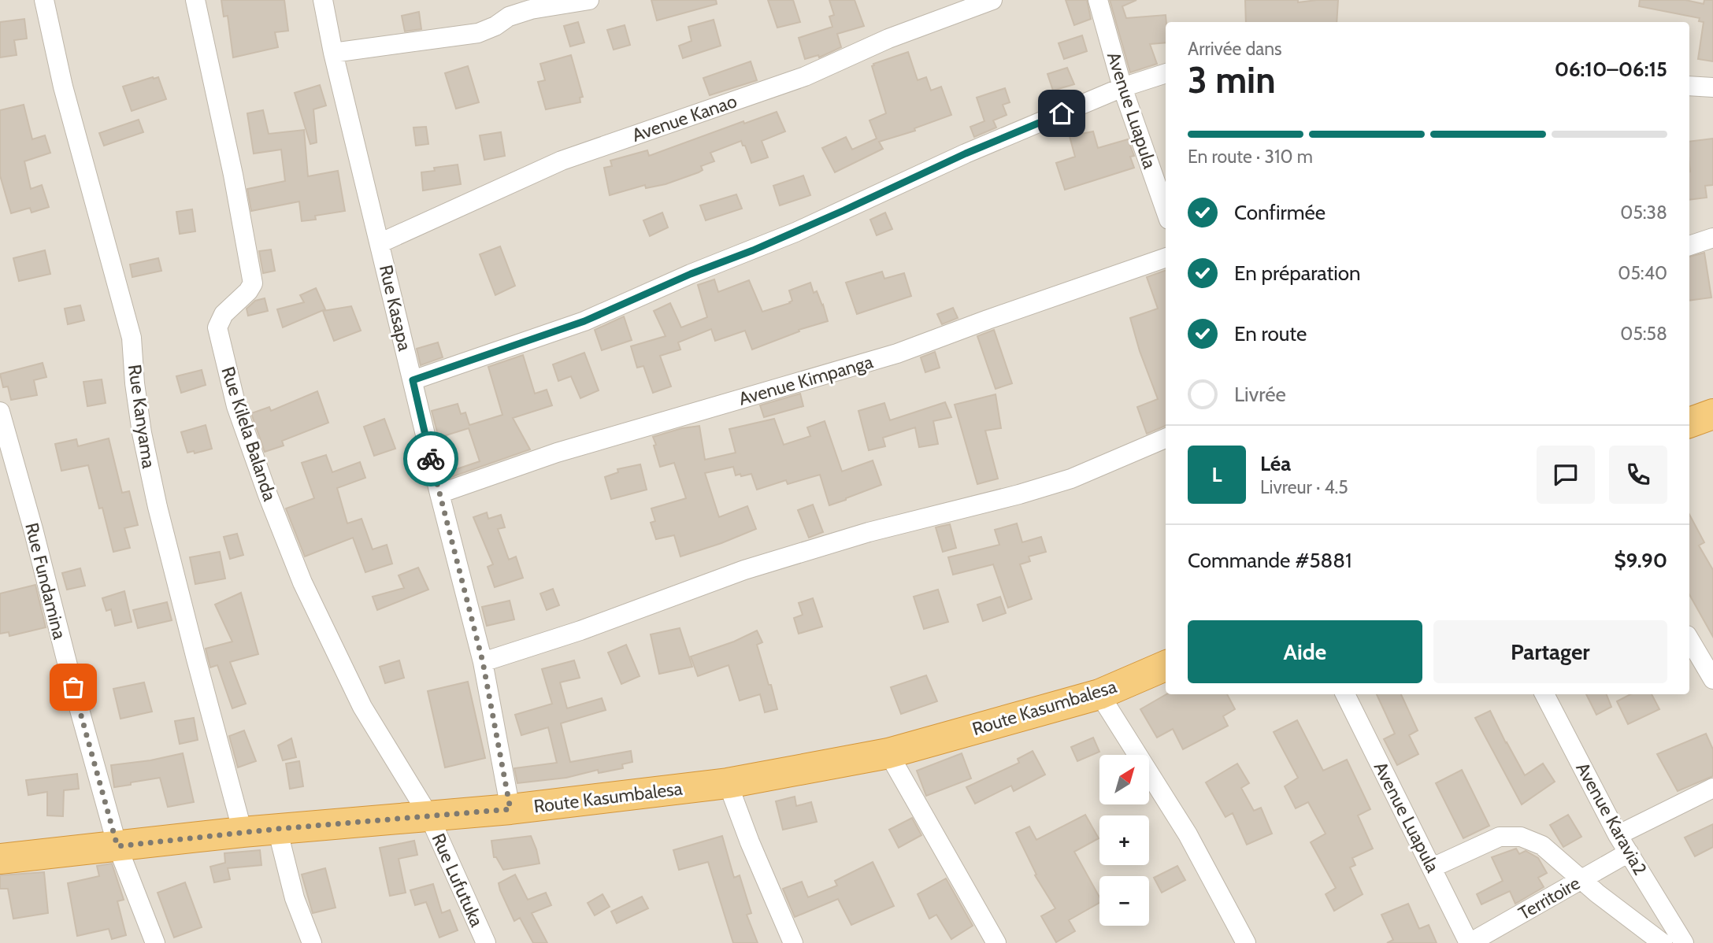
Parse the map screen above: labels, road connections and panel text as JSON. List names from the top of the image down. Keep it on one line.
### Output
{"streets":{"highway":["Route Kasumbalesa"],"street":["Avenue Luapula","Avenue Kanao","Rue Kasapa","Avenue Kimpanga","Rue Kanyama","Rue Kilela Balanda","Rue Fundamina","Avenue Karavia2","Rue Lufutuka","Territoire"]},"crossings":[["Avenue Luapula","Territoire"],["Avenue Kanao","Rue Kasapa"],["Rue Kasapa","Avenue Kimpanga"],["Rue Kasapa","Route Kasumbalesa"],["Rue Kanyama","Route Kasumbalesa"],["Rue Kilela Balanda","Route Kasumbalesa"],["Rue Kilela Balanda","Rue Lufutuka"],["Rue Fundamina","Route Kasumbalesa"],["Route Kasumbalesa","Rue Lufutuka"],["Avenue Karavia2","Territoire"]],"north":"top right","page":{"heading":["3 min","Arrivée dans","06:10–06:15"],"panel":["Léa","Livreur · 4.5","Commande #5881","$9.90"],"bar":"En route · 310 m","list":[["Confirmée","05:38"],["En préparation","05:40"],["En route","05:58"],"Livrée"],"round":"L","buttons":["Aide","Partager"],"map_buttons":["+","−"]}}
